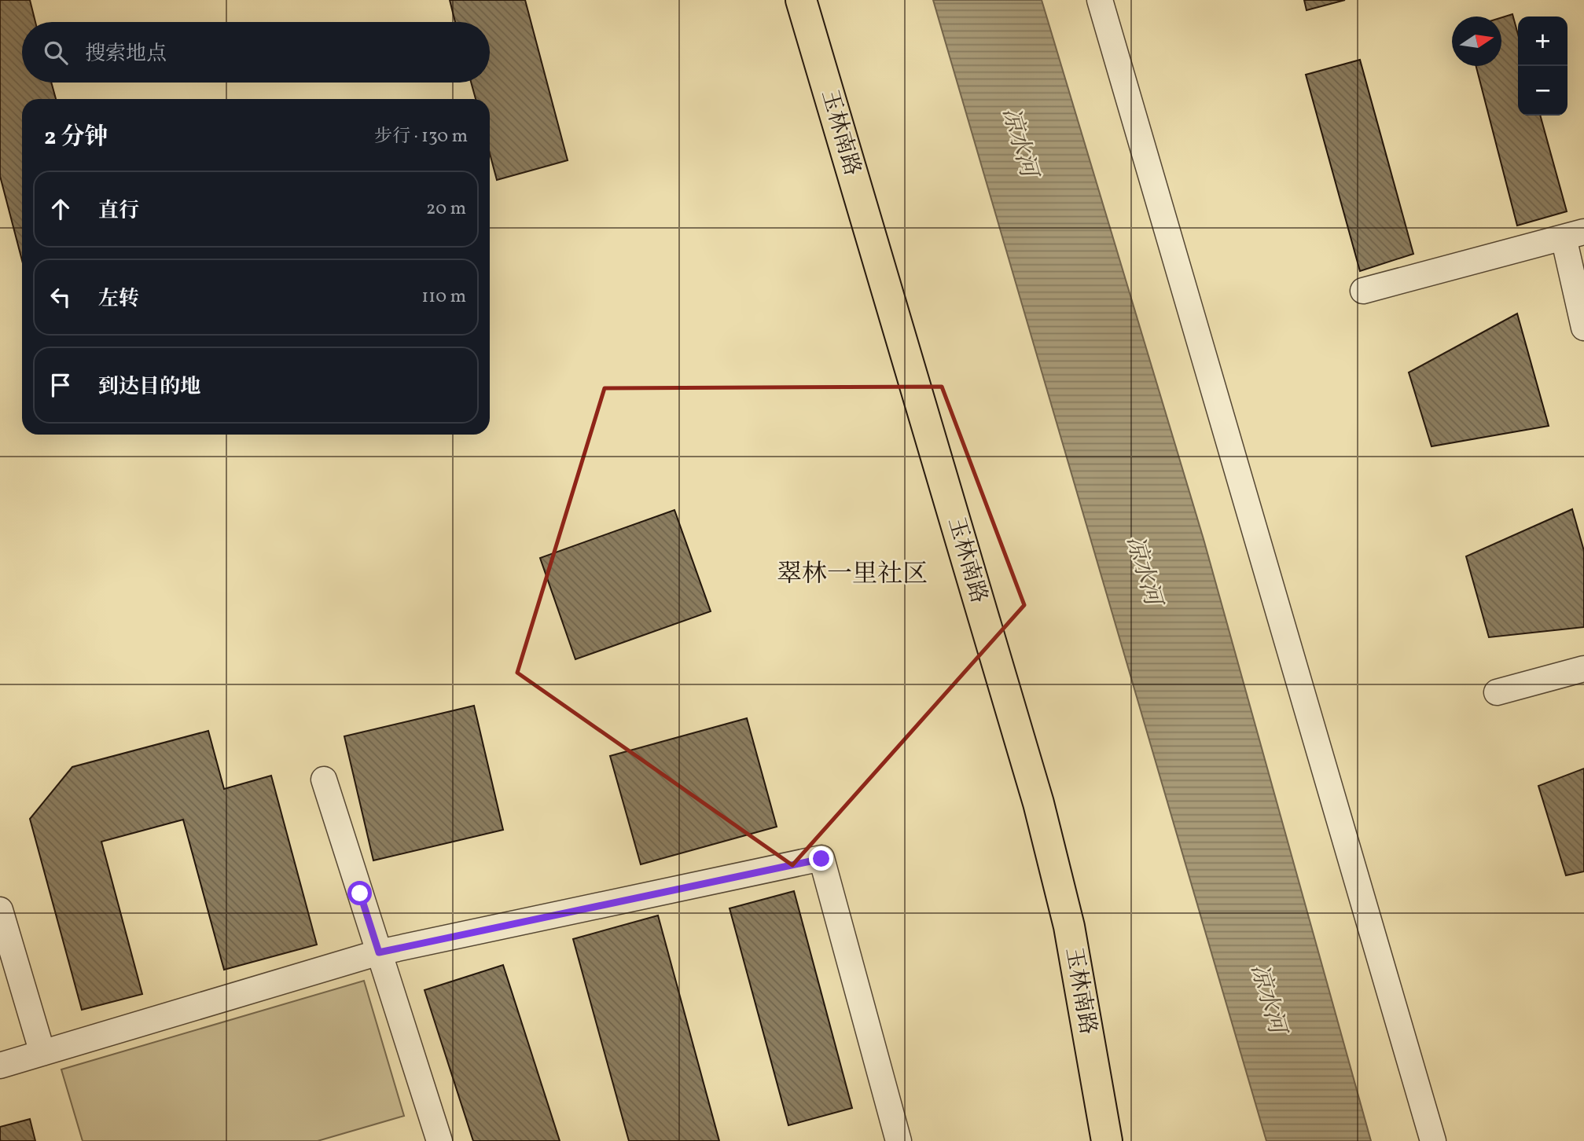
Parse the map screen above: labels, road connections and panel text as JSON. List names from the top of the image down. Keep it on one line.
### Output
{"streets":{"main road":["玉林南路"]},"districts":["翠林一里社区"],"water":["凉水河"],"north":"right","page":{"map_buttons":["+","−"],"search":"搜索地点","heading":["2 分钟","步行 · 130 m"],"list":[["直行","20 m"],["左转","110 m"],"到达目的地"]}}
